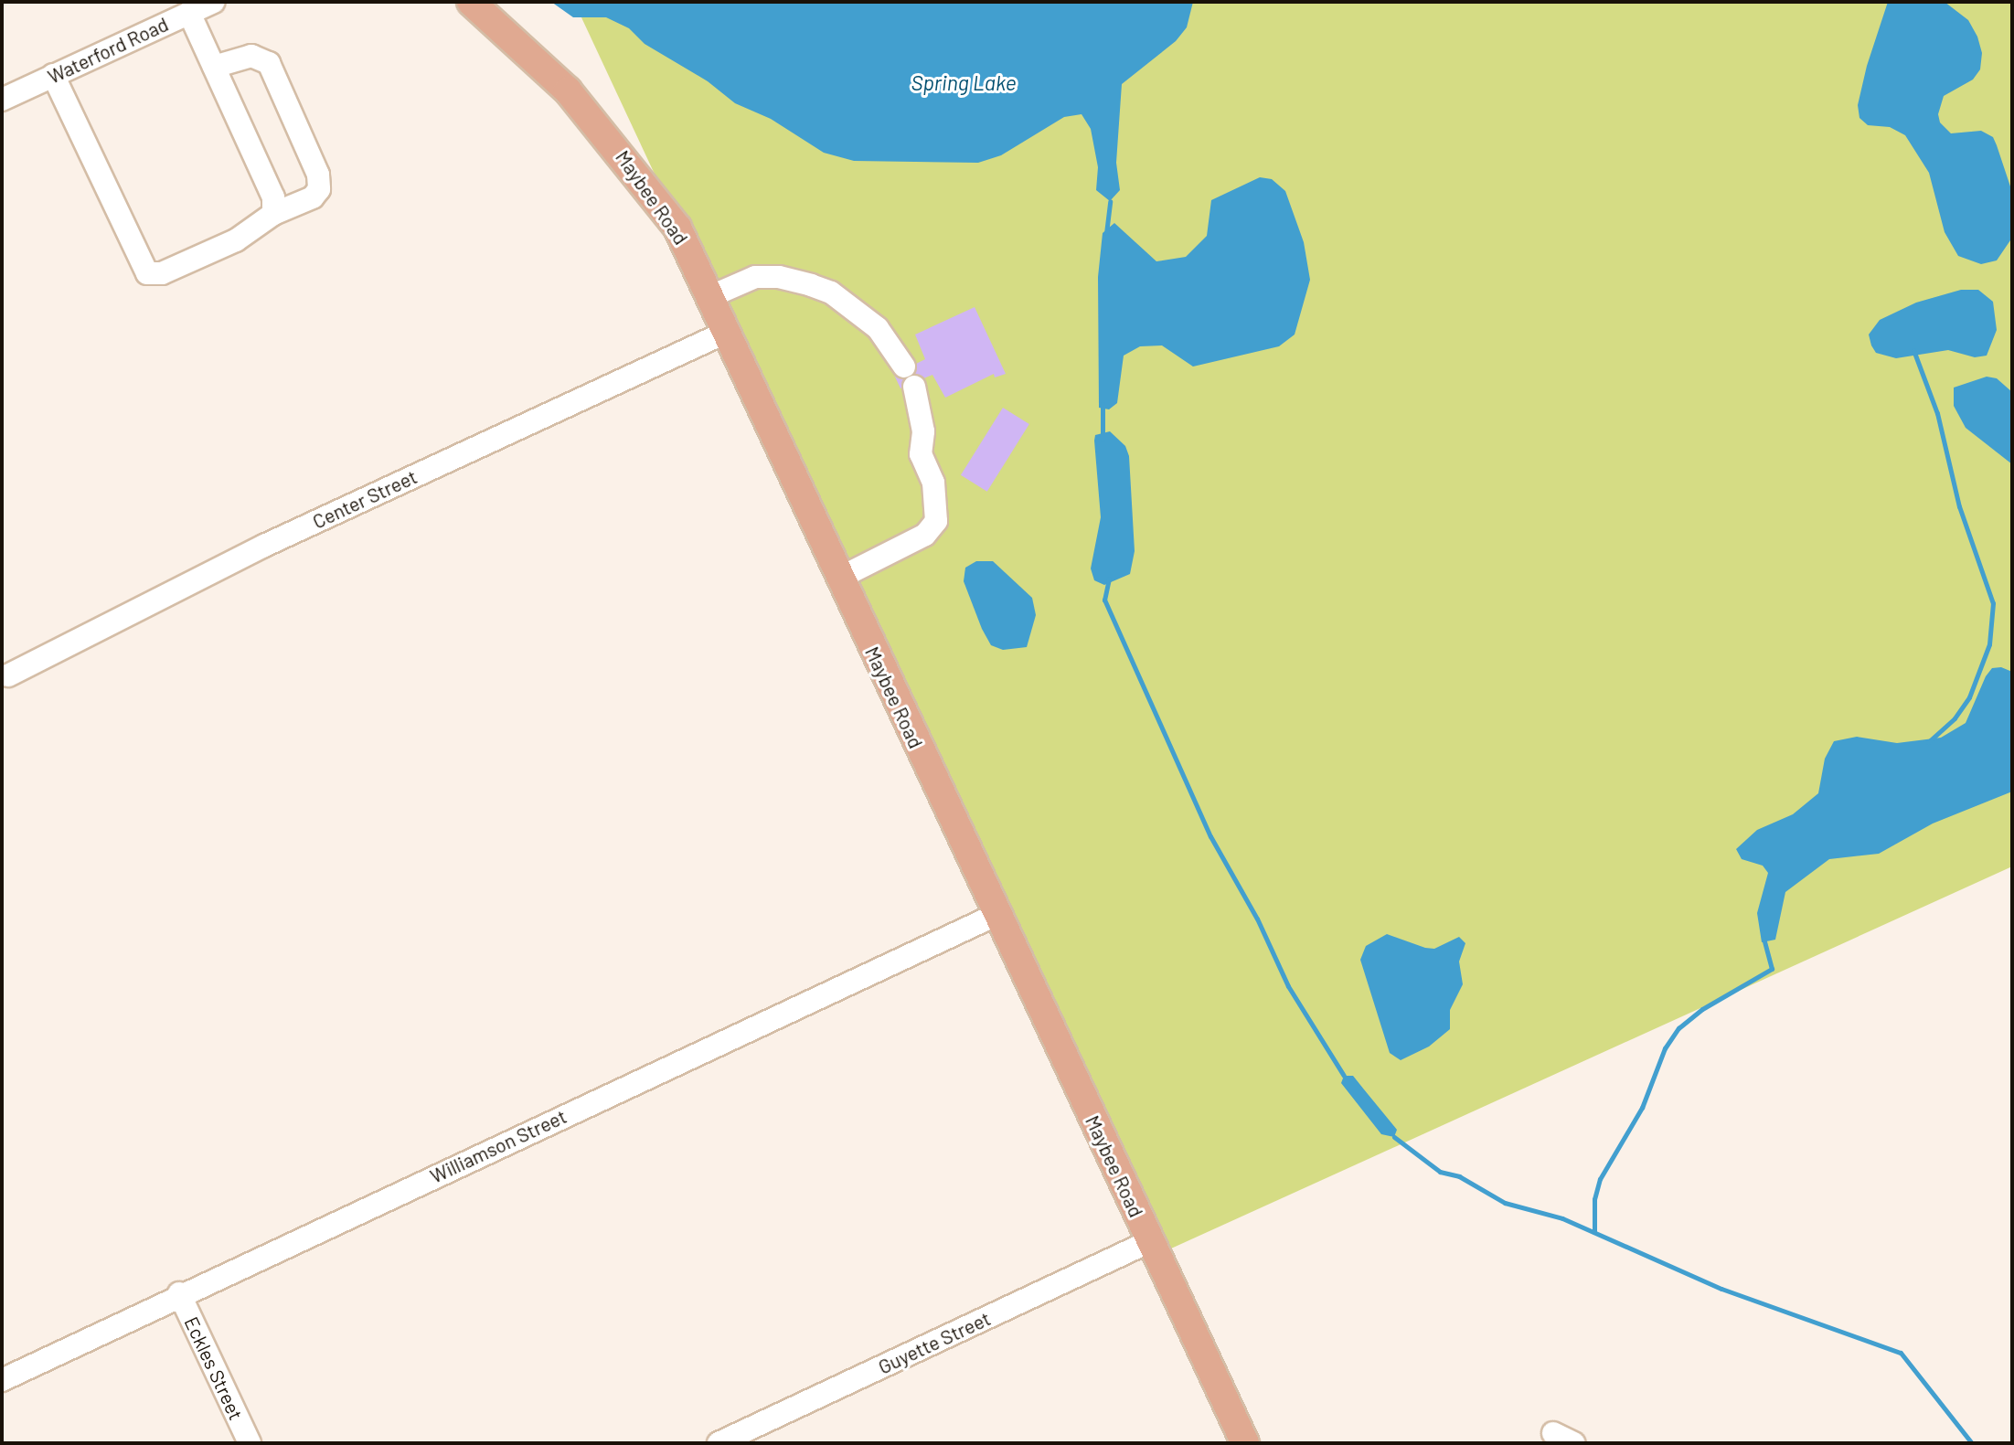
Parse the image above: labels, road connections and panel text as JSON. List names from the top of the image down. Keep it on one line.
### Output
{"streets":{"main road":["Maybee Road"],"street":["Waterford Road","Center Street","Williamson Street","Guyette Street","Eckles Street"]},"crossings":[["Maybee Road","Center Street"],["Maybee Road","Williamson Street"],["Maybee Road","Guyette Street"],["Williamson Street","Eckles Street"]],"water":["Spring Lake"]}
